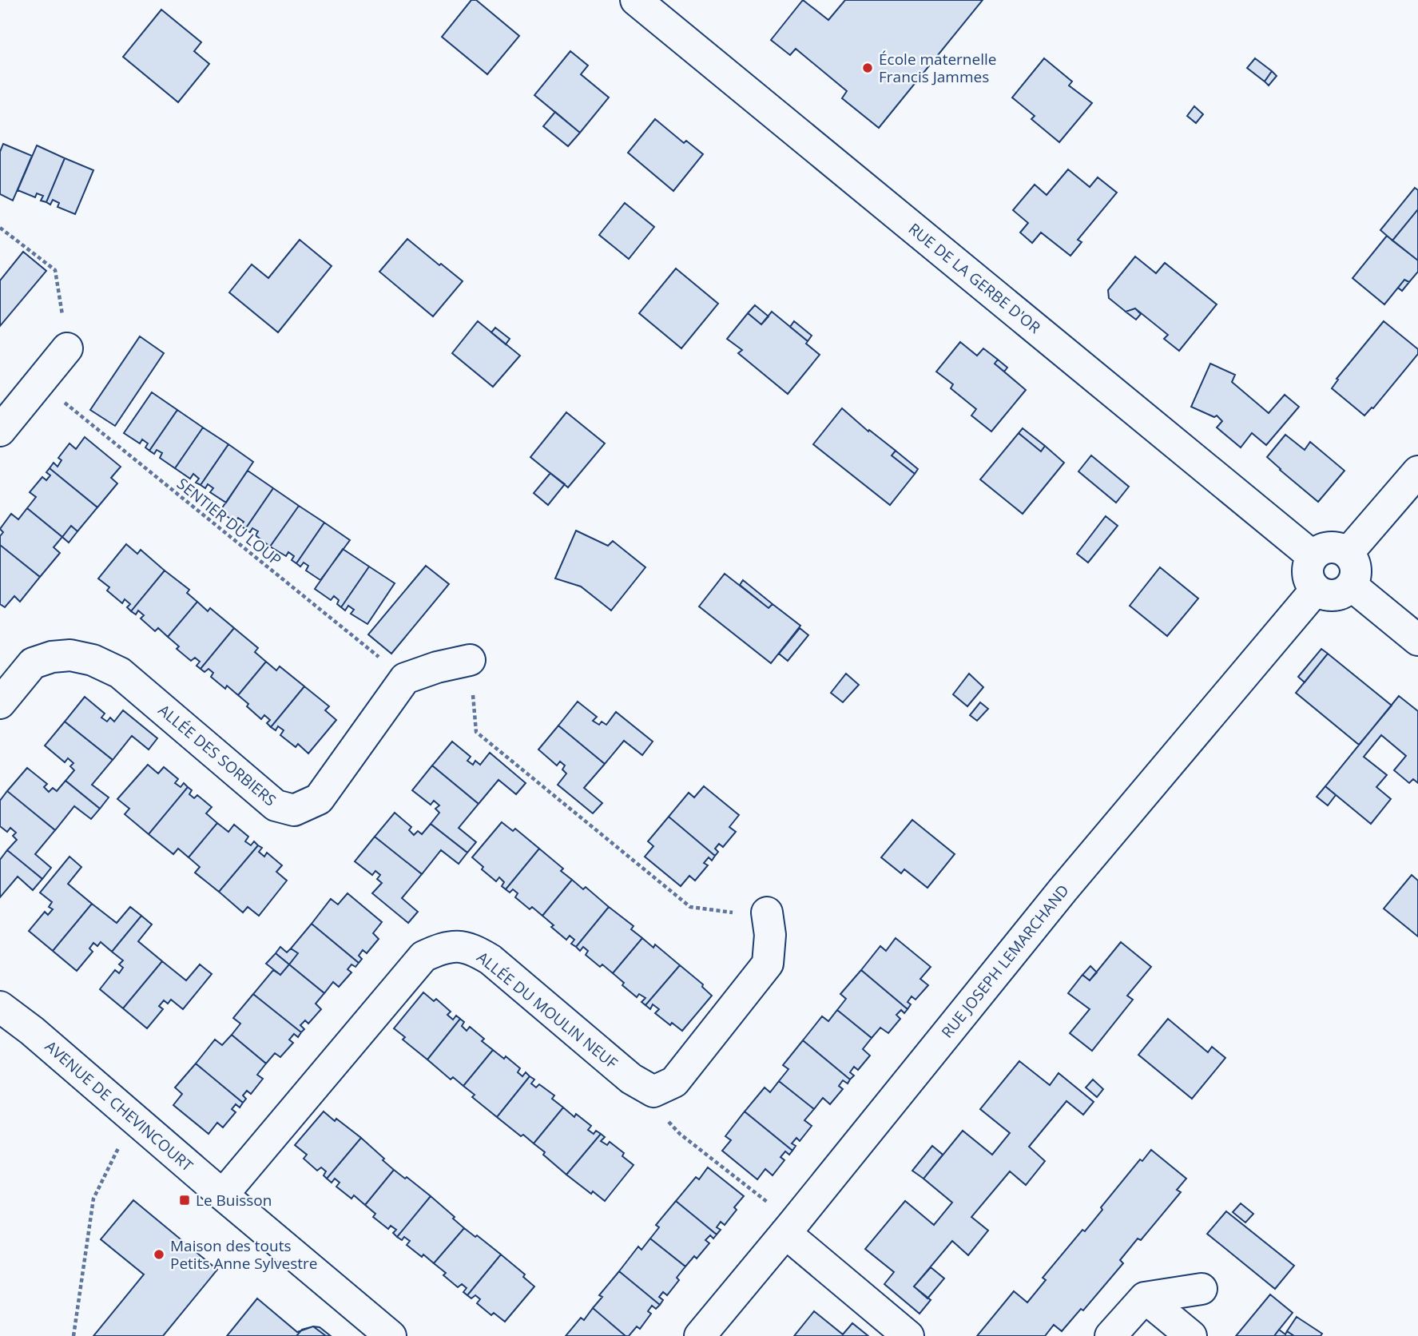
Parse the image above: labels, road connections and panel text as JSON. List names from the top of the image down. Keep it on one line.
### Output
{"streets":{"street":["RUE DE LA GERBE D'OR","ALLÉE DES SORBIERS","RUE JOSEPH LEMARCHAND","ALLÉE DU MOULIN NEUF","AVENUE DE CHEVINCOURT"],"path":["SENTIER DU LOUP"]},"crossings":[["RUE DE LA GERBE D'OR","RUE JOSEPH LEMARCHAND"],["SENTIER DU LOUP","ALLÉE DES SORBIERS"],["ALLÉE DU MOULIN NEUF","AVENUE DE CHEVINCOURT"]],"places":{"other":["École maternelle Francis Jammes","Maison des touts Petits Anne Sylvestre"],"transit":["Le Buisson"]}}
